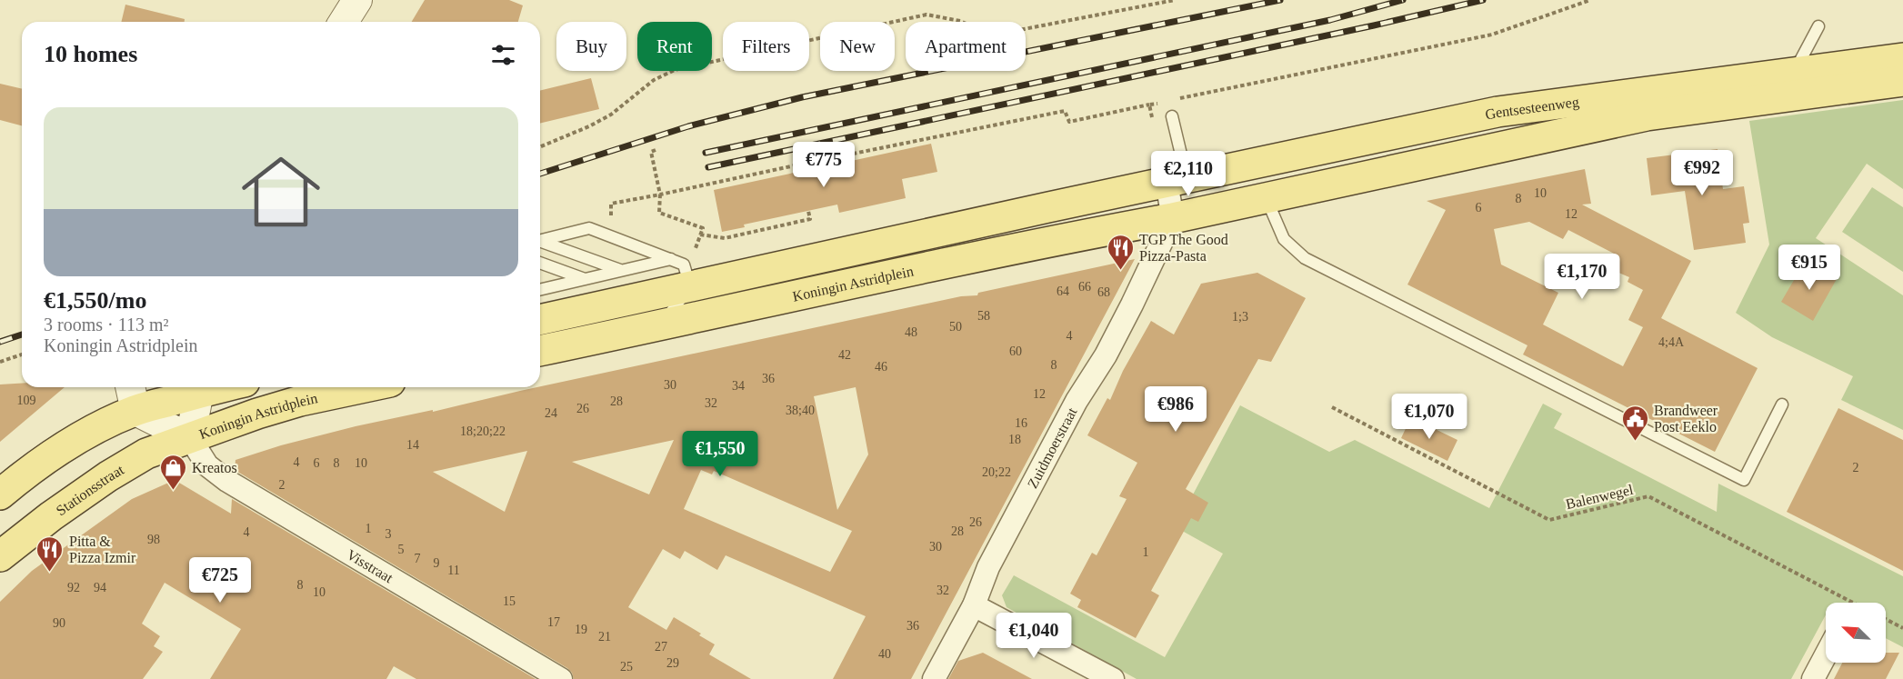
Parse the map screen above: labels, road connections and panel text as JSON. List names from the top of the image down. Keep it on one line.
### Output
{"streets":{"main road":["Gentsesteenweg","Koningin Astridplein","Stationsstraat"],"street":["Zuidmoerstraat","Visstraat"],"path":["Balenwegel"]},"crossings":[["Gentsesteenweg","Koningin Astridplein"],["Gentsesteenweg","Zuidmoerstraat"],["Koningin Astridplein","Zuidmoerstraat"],["Koningin Astridplein","Stationsstraat"],["Koningin Astridplein","Visstraat"],["Stationsstraat","Visstraat"]],"places":{"restaurant":["TGP The Good Pizza-Pasta","Pitta & Pizza Izmir"],"public building":["Brandweer Post Eeklo"],"shop":["Kreatos"]},"house_numbers":["10","8","6","12","66","64","68","58","1;3","50","48","4","4;4A","60","42","8","46","36","30","34","12","109","28","32","26","38;40","24","16","18;20;22","18","14","4","6","8","10","2","20;22","2","26","1","28","4","3","98","30","5","1","7","9","11","8","92","94","32","10","15","17","90","36","19","21","27","40","29","25"],"north":"top left","page":{"chip":["Buy","Rent","Filters","New","Apartment"],"heading":"10 homes","list":[{"name":"€1,550/mo","note":"3 rooms · 113 m² · Koningin Astridplein"}],"price":["€775","€992","€2,110","€915","€1,170","€986","€1,070","€1,550","€725","€1,040"]}}
